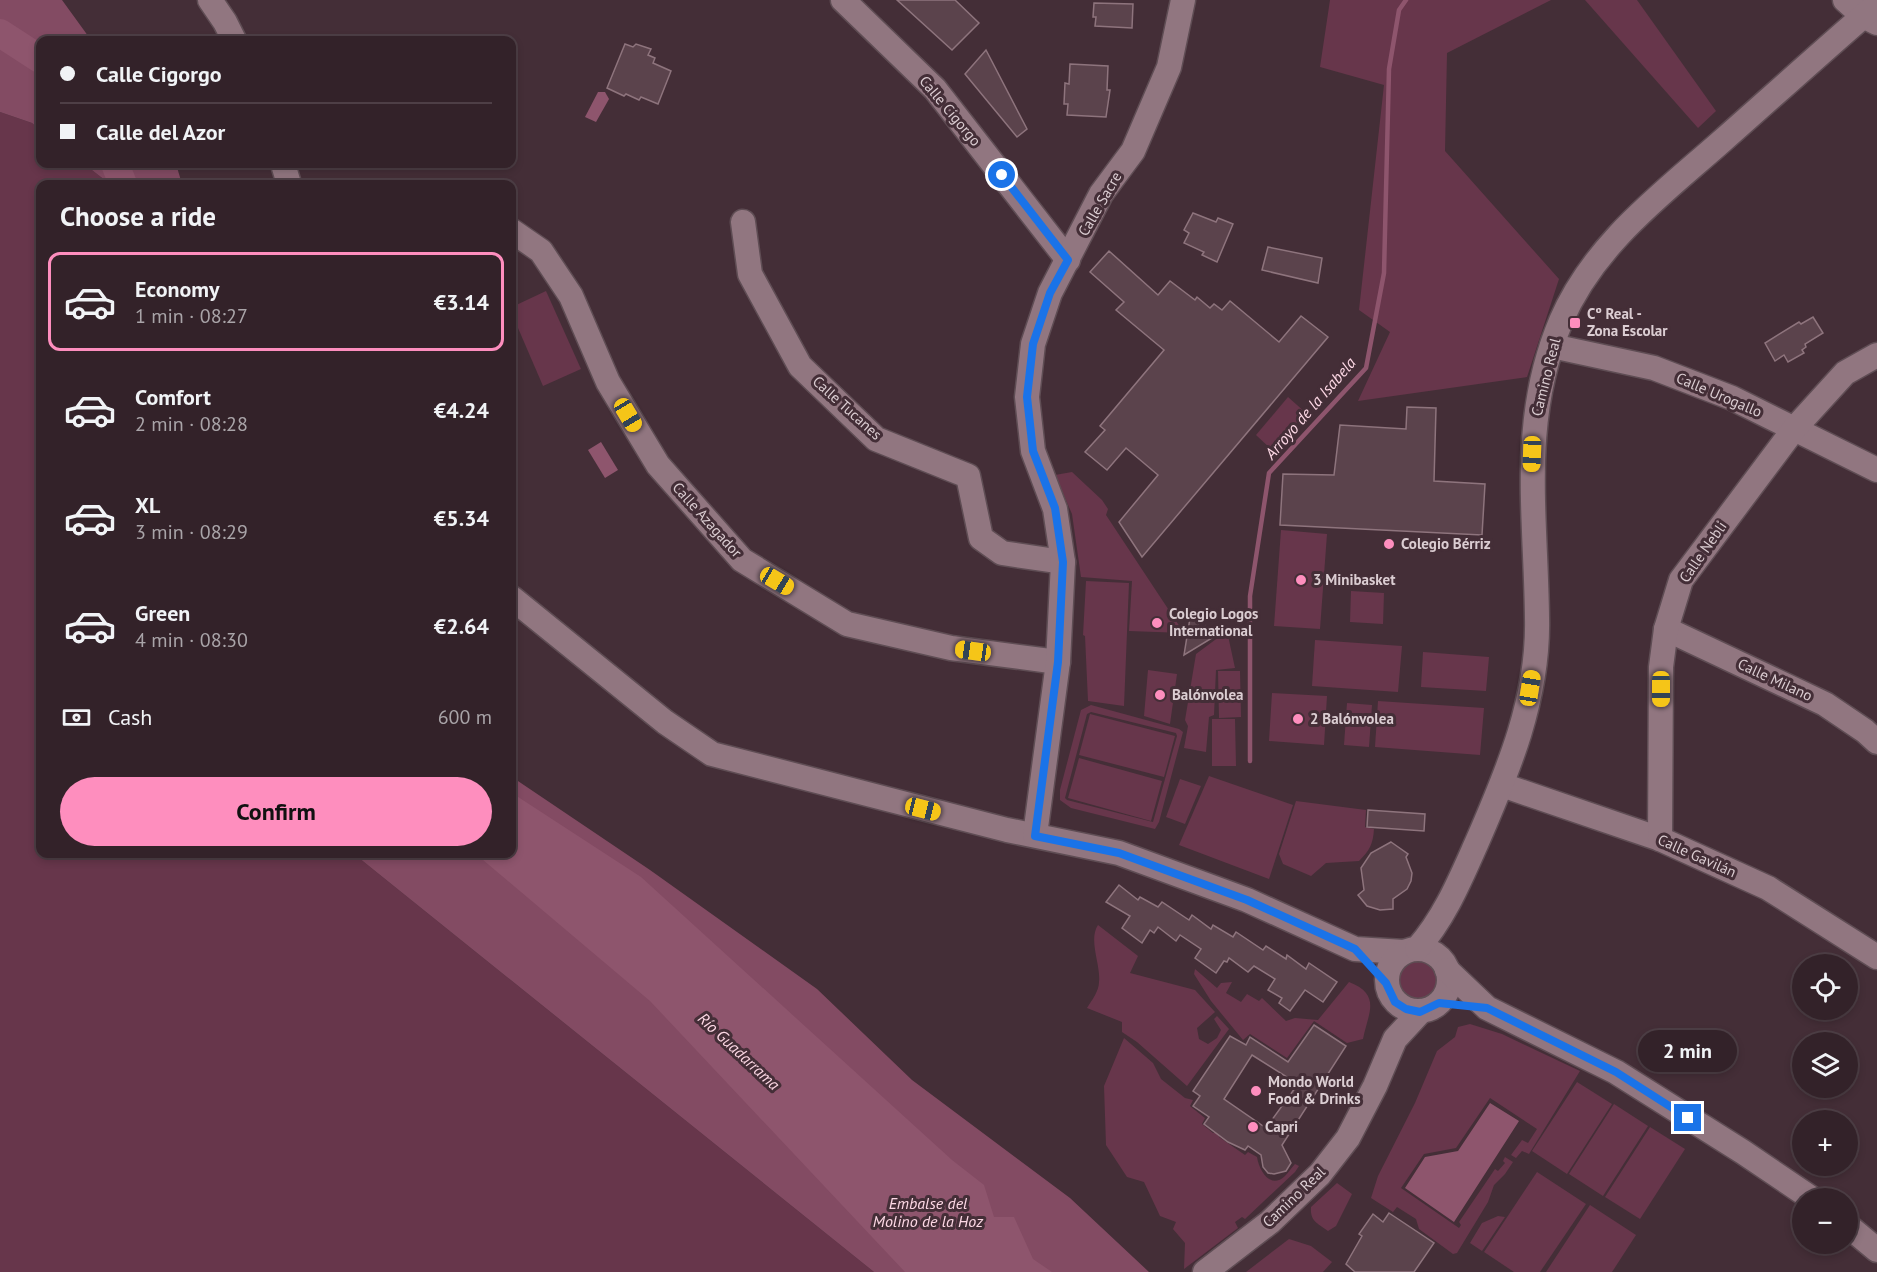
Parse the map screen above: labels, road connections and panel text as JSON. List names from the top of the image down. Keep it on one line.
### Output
{"streets":{"street":["Calle Cigorgo","Calle Sacre","Camino Real","Calle Urogallo","Calle Tucanes","Calle Azagador","Calle Nebli","Calle Milano","Calle Gavilán"]},"crossings":[["Calle Cigorgo","Calle Sacre"],["Calle Sacre","Calle Tucanes"],["Calle Sacre","Calle Azagador"],["Camino Real","Calle Urogallo"],["Camino Real","Calle Gavilán"],["Calle Urogallo","Calle Nebli"],["Calle Nebli","Calle Milano"],["Calle Nebli","Calle Gavilán"]],"water":["Arroyo de la Isabela","Río Guadarrama","Embalse del Molino de la Hoz"],"places":{"transit":["Cº Real - Zona Escolar"],"other":["Colegio Bérriz","3 Minibasket","Colegio Logos International","Balónvolea","2 Balónvolea","Mondo World Food & Drinks","Capri"]},"page":{"banner":["Calle Cigorgo","Calle del Azor"],"heading":"Choose a ride","list":[{"name":"Economy","note":"1 min · 08:27","value":"€3.14"},{"name":"Comfort","note":"2 min · 08:28","value":"€4.24"},{"name":"XL","note":"3 min · 08:29","value":"€5.34"},{"name":"Green","note":"4 min · 08:30","value":"€2.64"}],"pay":["Cash","600 m"],"buttons":"Confirm","map_buttons":["+","−"],"bubble":"2 min"}}
